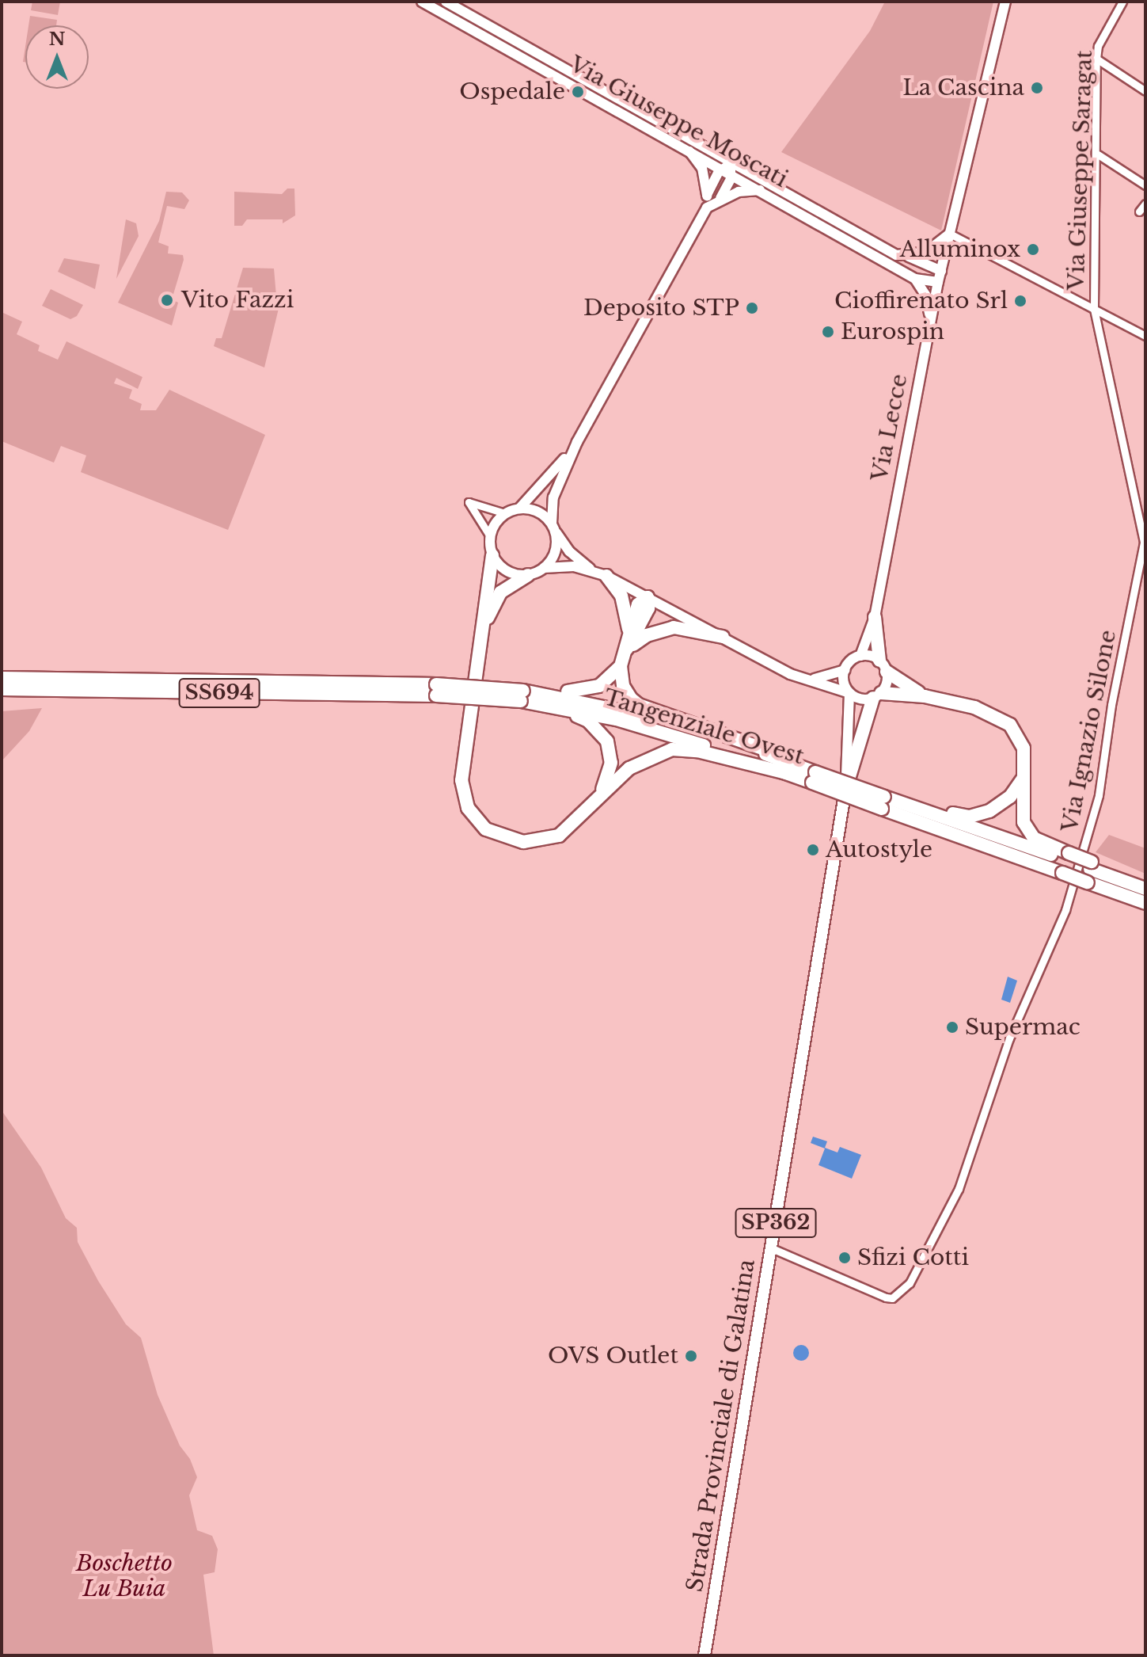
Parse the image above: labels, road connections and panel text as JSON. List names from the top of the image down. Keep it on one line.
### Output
{"streets":{"highway":["SS694","Tangenziale Ovest"],"main road":["SP362","Strada Provinciale di Galatina"],"street":["Via Giuseppe Moscati","Via Giuseppe Saragat","Via Lecce","Via Ignazio Silone"]},"crossings":[["Via Giuseppe Moscati","Via Lecce"],["Via Giuseppe Saragat","Via Ignazio Silone"],["Via Ignazio Silone","Strada Provinciale di Galatina"]],"parks":["Boschetto Lu Buia"],"places":["La Cascina","Ospedale","Alluminox","Vito Fazzi","Cioffirenato Srl","Deposito STP","Eurospin","Autostyle","Supermac","Sfizi Cotti","OVS Outlet"],"north":"top"}
